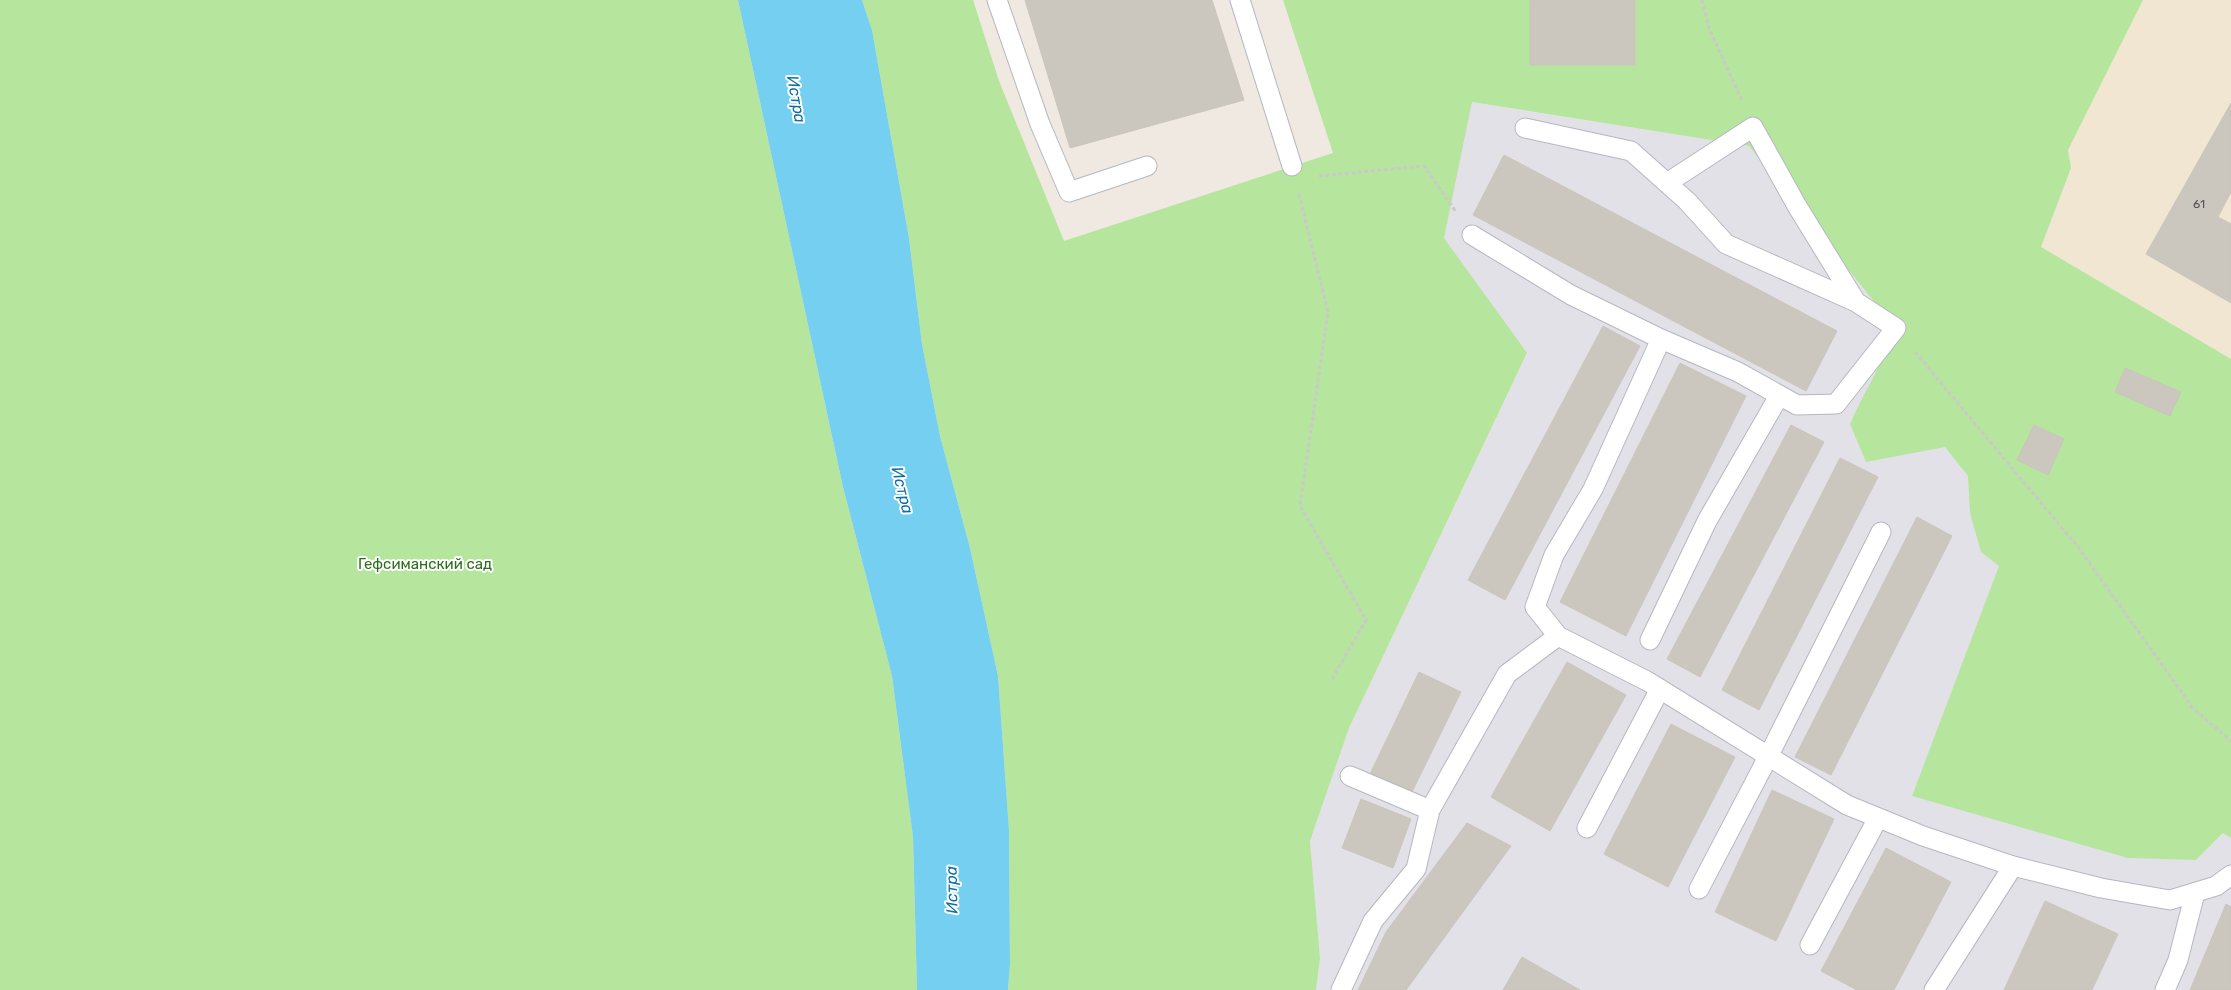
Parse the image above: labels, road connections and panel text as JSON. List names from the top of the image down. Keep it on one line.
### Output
{"water":["Истра"],"parks":["Гефсиманский сад"],"house_numbers":["61"]}
